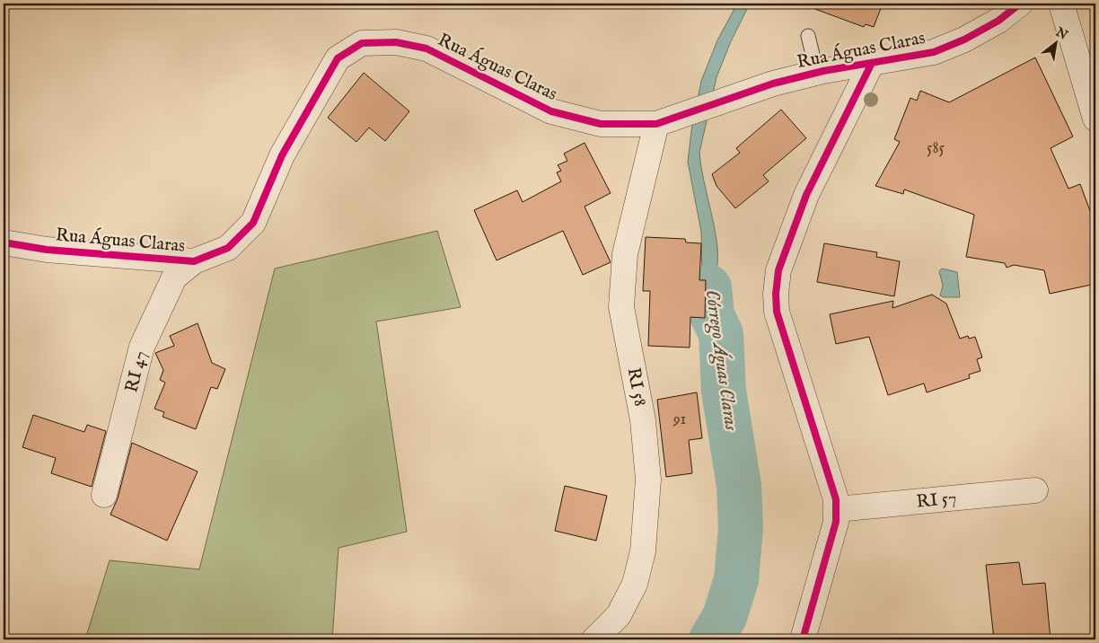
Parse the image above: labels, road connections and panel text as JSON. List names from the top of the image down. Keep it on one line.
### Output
{"streets":{"street":["Rua Águas Claras","RI 47","RI 58","RI 57"]},"crossings":[["Rua Águas Claras","RI 47"],["Rua Águas Claras","RI 58"]],"water":["Córrego Águas Claras"],"house_numbers":["585","91"],"north":"top right"}
